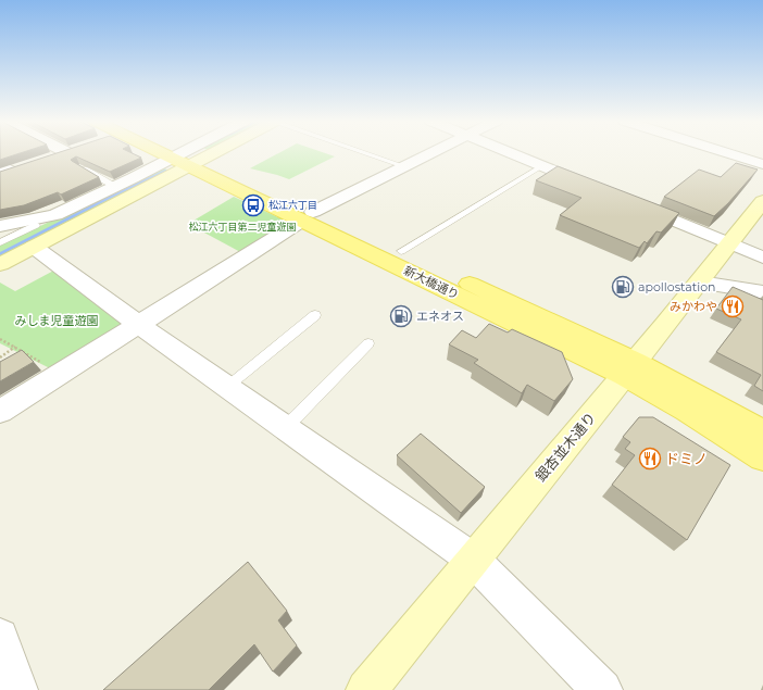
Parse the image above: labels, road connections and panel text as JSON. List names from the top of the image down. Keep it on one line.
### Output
{"streets":{"main road":["新大橋通り"],"street":["銀杏並木通り"]},"crossings":[["新大橋通り","銀杏並木通り"]],"parks":["松江六丁目第二児童遊園","みしま児童遊園"],"places":{"bus stop":["松江六丁目"],"fuel station":["apollostation","エネオス"],"restaurant":["みかわや","ドミノ"]}}
